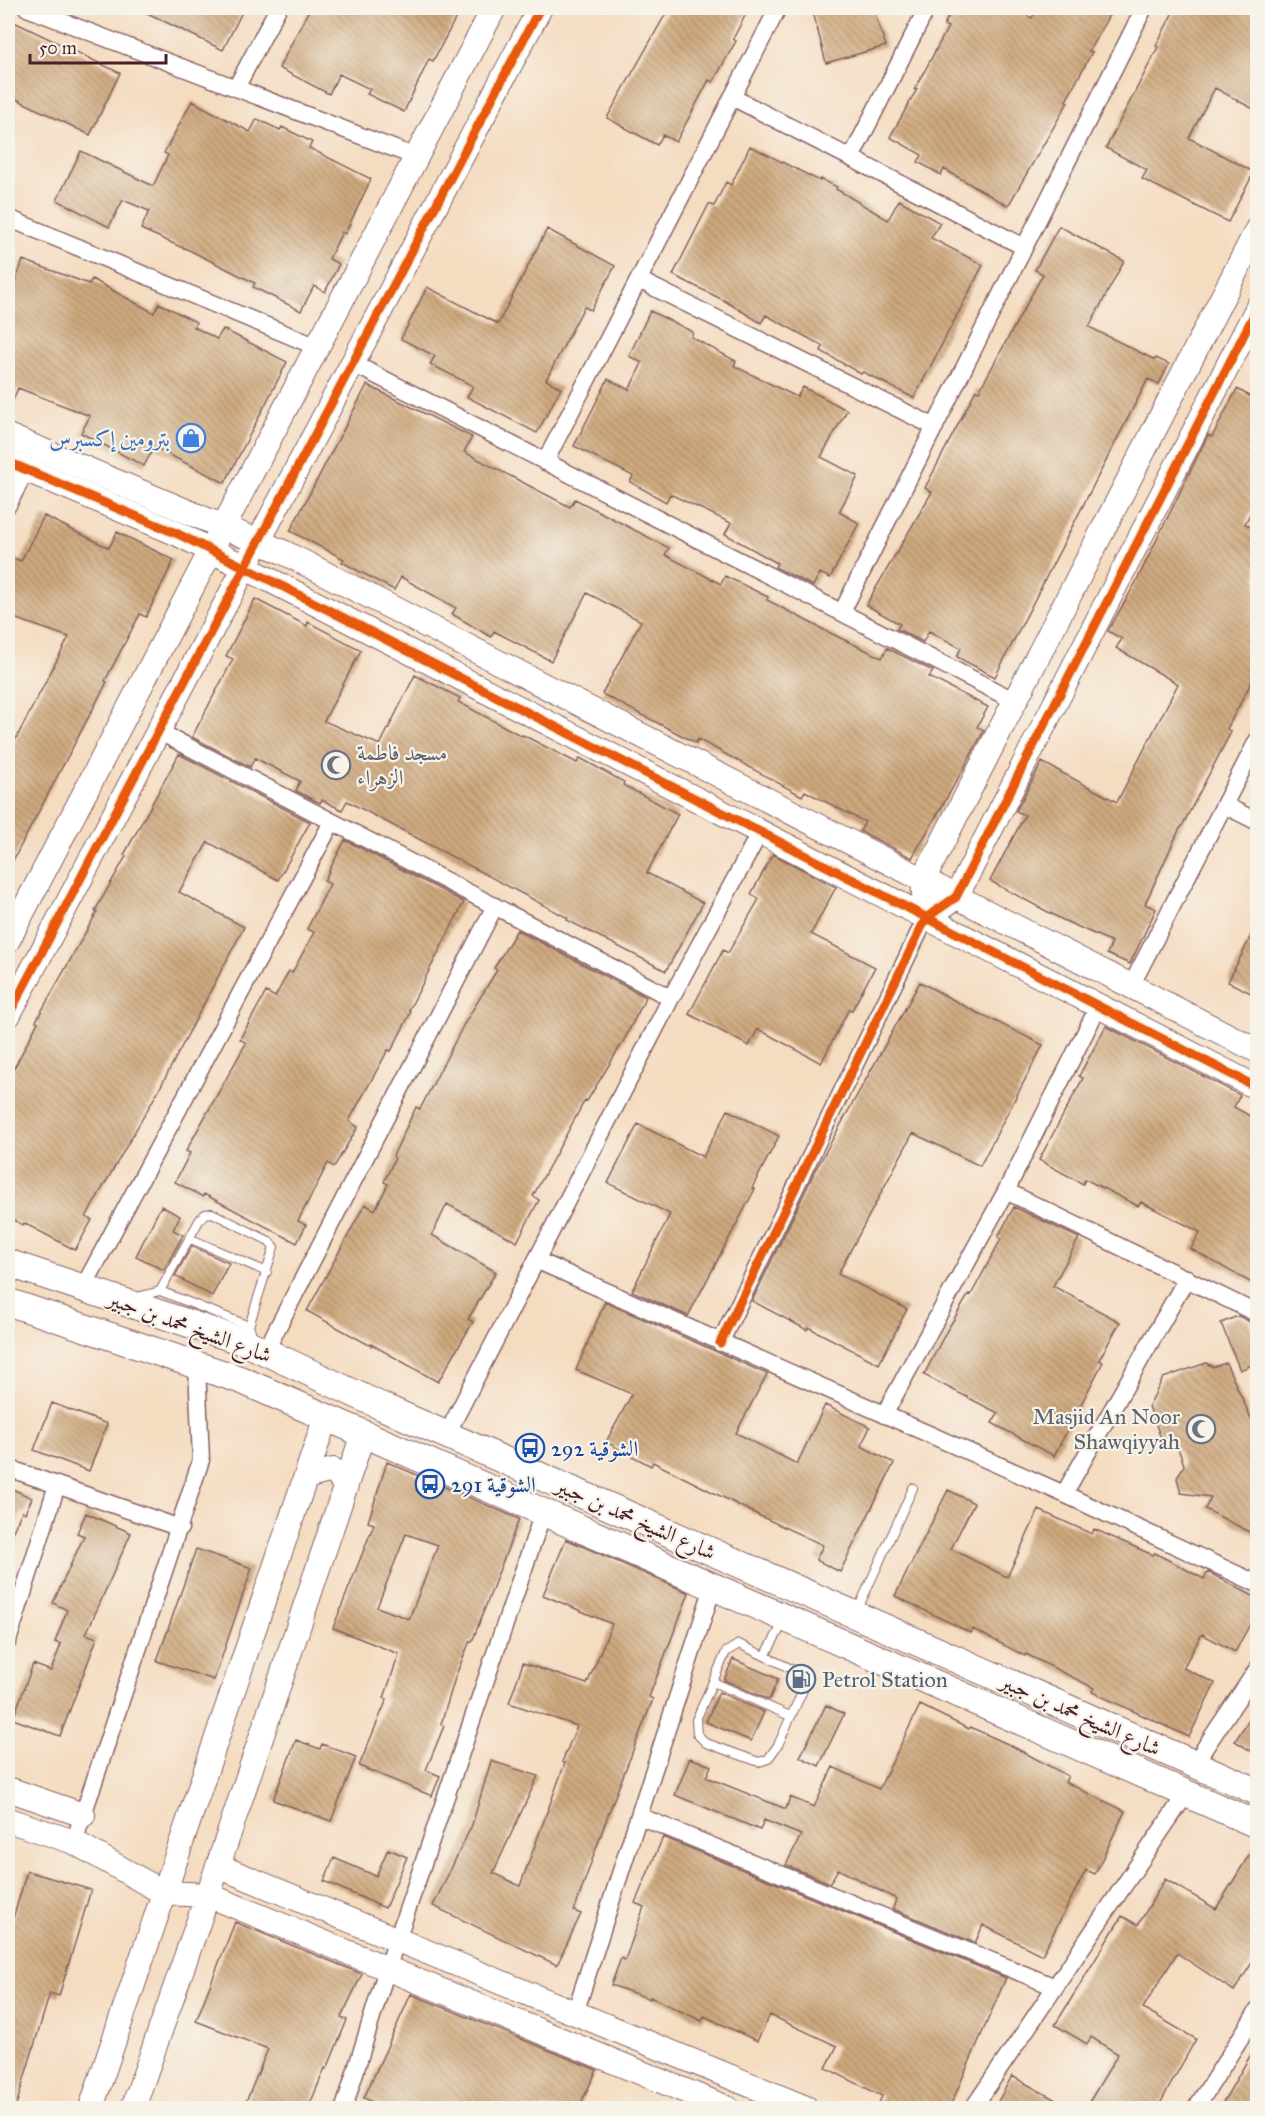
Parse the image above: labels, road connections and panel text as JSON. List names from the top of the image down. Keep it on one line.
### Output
{"streets":{"main road":["شارع الشيخ محمد بن جبير"]},"places":{"shop":["بترومين إكسبرس"],"mosque":["مسجد فاطمة الزهراء","Masjid An Noor Shawqiyyah"],"bus stop":["الشوقية 292","الشوقية 291"],"fuel station":["Petrol Station"]},"scale_bar":"50 m"}
